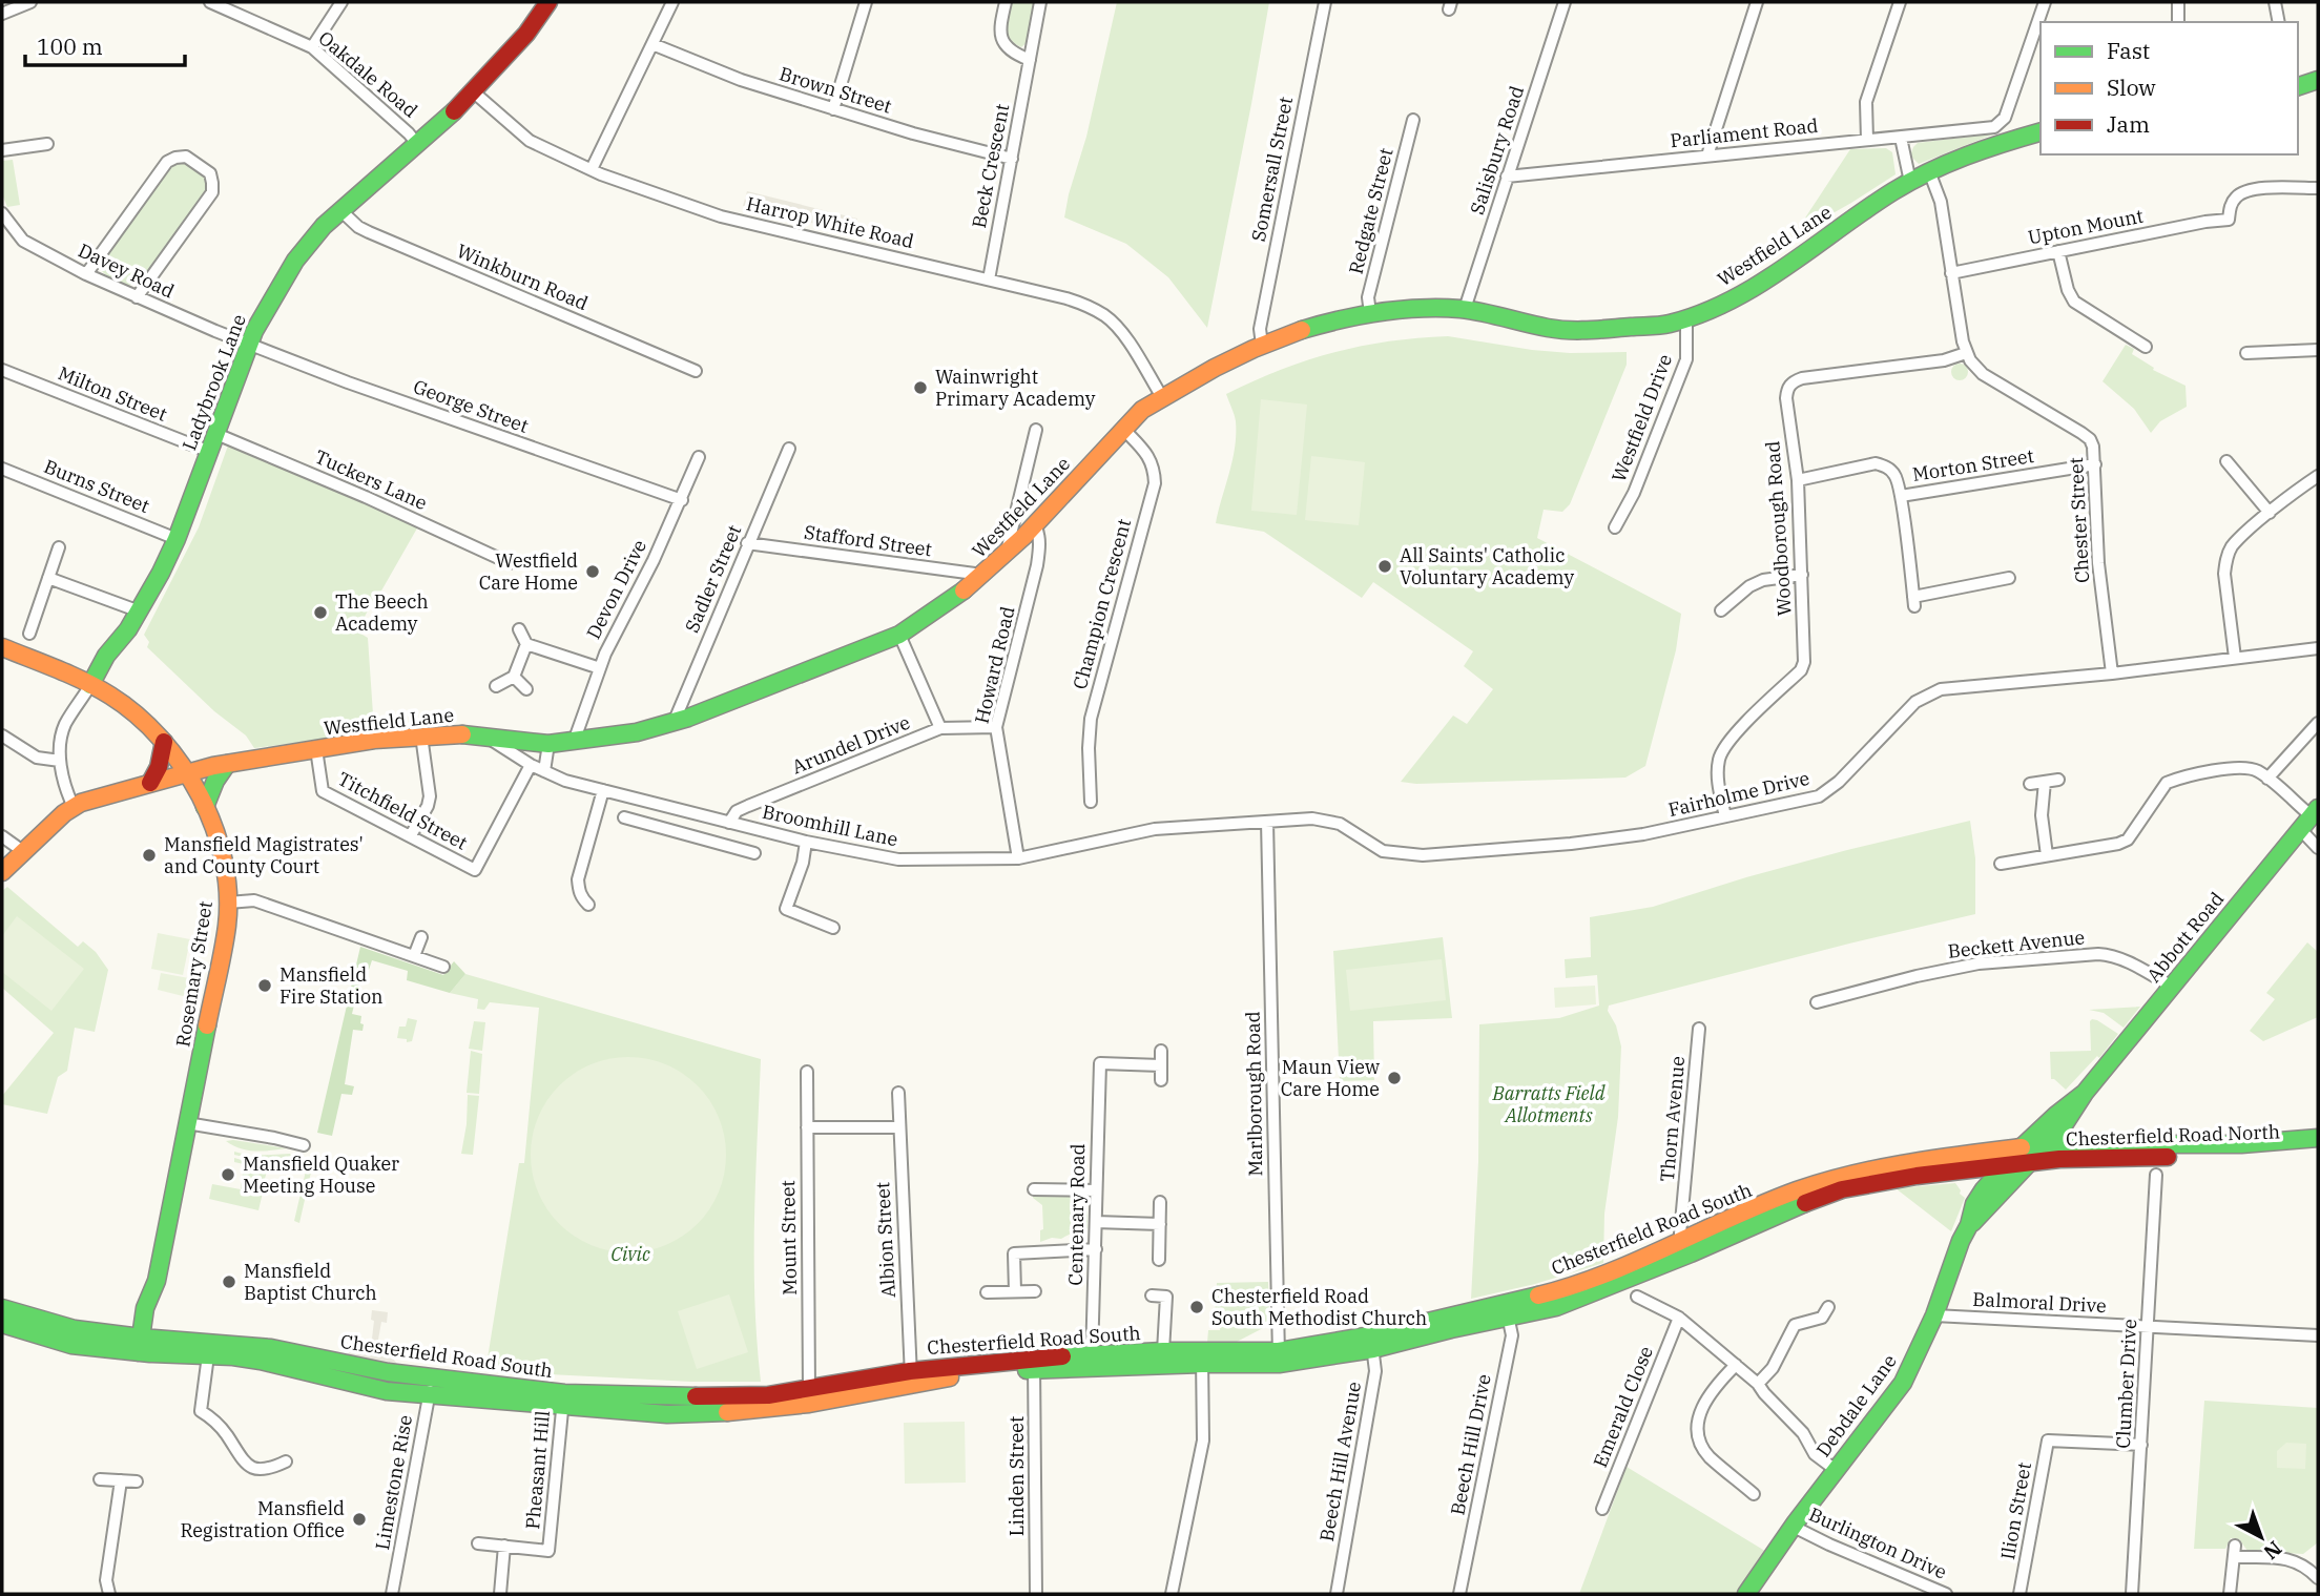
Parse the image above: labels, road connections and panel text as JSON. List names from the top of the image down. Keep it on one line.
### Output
{"streets":{"main road":["Westfield Lane","Ladybrook Lane","Abbott Road","Rosemary Street","Chesterfield Road North","Chesterfield Road South","Debdale Lane"],"street":["Oakdale Road","Brown Street","Parliament Road","Salisbury Road","Beck Crescent","Somersall Street","Redgate Street","Harrop White Road","Upton Mount","Davey Road","Winkburn Road","Milton Street","George Street","Westfield Drive","Morton Street","Tuckers Lane","Burns Street","Chester Street","Woodborough Road","Stafford Street","Sadler Street","Devon Drive","Champion Crescent","Howard Road","Arundel Drive","Fairholme Drive","Titchfield Street","Broomhill Lane","Beckett Avenue","Marlborough Road","Thorn Avenue","Centenary Road","Mount Street","Albion Street","Balmoral Drive","Clumber Drive","Emerald Close","Beech Hill Drive","Beech Hill Avenue","Pheasant Hill","Linden Street","Limestone Rise","Ilion Street","Burlington Drive"]},"crossings":[["Oakdale Road","Ladybrook Lane"],["Brown Street","Beck Crescent"],["Parliament Road","Salisbury Road"],["Salisbury Road","Westfield Lane"],["Beck Crescent","Harrop White Road"],["Somersall Street","Westfield Lane"],["Redgate Street","Westfield Lane"],["Harrop White Road","Westfield Lane"],["Harrop White Road","Ladybrook Lane"],["Westfield Lane","Ladybrook Lane"],["Westfield Lane","Westfield Drive"],["Westfield Lane","Stafford Street"],["Westfield Lane","Sadler Street"],["Westfield Lane","Devon Drive"],["Westfield Lane","Champion Crescent"],["Westfield Lane","Howard Road"],["Westfield Lane","Titchfield Street"],["Westfield Lane","Broomhill Lane"],["Westfield Lane","Rosemary Street"],["Davey Road","Ladybrook Lane"],["Davey Road","George Street"],["Winkburn Road","Ladybrook Lane"],["Ladybrook Lane","Milton Street"],["Ladybrook Lane","George Street"],["Ladybrook Lane","Tuckers Lane"],["Ladybrook Lane","Burns Street"],["Ladybrook Lane","Rosemary Street"],["George Street","Devon Drive"],["Morton Street","Chester Street"],["Chester Street","Woodborough Road"],["Chester Street","Fairholme Drive"],["Woodborough Road","Fairholme Drive"],["Stafford Street","Sadler Street"],["Howard Road","Arundel Drive"],["Howard Road","Broomhill Lane"],["Arundel Drive","Broomhill Lane"],["Fairholme Drive","Broomhill Lane"],["Fairholme Drive","Marlborough Road"],["Titchfield Street","Broomhill Lane"],["Broomhill Lane","Marlborough Road"],["Abbott Road","Beckett Avenue"],["Abbott Road","Chesterfield Road North"],["Abbott Road","Chesterfield Road South"],["Abbott Road","Debdale Lane"],["Rosemary Street","Chesterfield Road South"],["Marlborough Road","Chesterfield Road South"],["Thorn Avenue","Chesterfield Road South"],["Chesterfield Road North","Chesterfield Road South"],["Chesterfield Road North","Debdale Lane"],["Centenary Road","Chesterfield Road South"],["Chesterfield Road South","Mount Street"],["Chesterfield Road South","Albion Street"],["Chesterfield Road South","Debdale Lane"],["Chesterfield Road South","Beech Hill Drive"],["Chesterfield Road South","Beech Hill Avenue"],["Chesterfield Road South","Pheasant Hill"],["Chesterfield Road South","Linden Street"],["Chesterfield Road South","Limestone Rise"],["Balmoral Drive","Clumber Drive"],["Balmoral Drive","Debdale Lane"],["Clumber Drive","Ilion Street"],["Debdale Lane","Burlington Drive"]],"parks":["Barratts Field Allotments","Civic"],"places":["Wainwright Primary Academy","All Saints' Catholic Voluntary Academy","Westfield Care Home","The Beech Academy","Mansfield Magistrates' and County Court","Mansfield Fire Station","Maun View Care Home","Mansfield Quaker Meeting House","Mansfield Baptist Church","Chesterfield Road South Methodist Church","Mansfield Registration Office"],"legend":["Fast","Slow","Jam"],"scale_bar":"100 m","north":"bottom right"}
